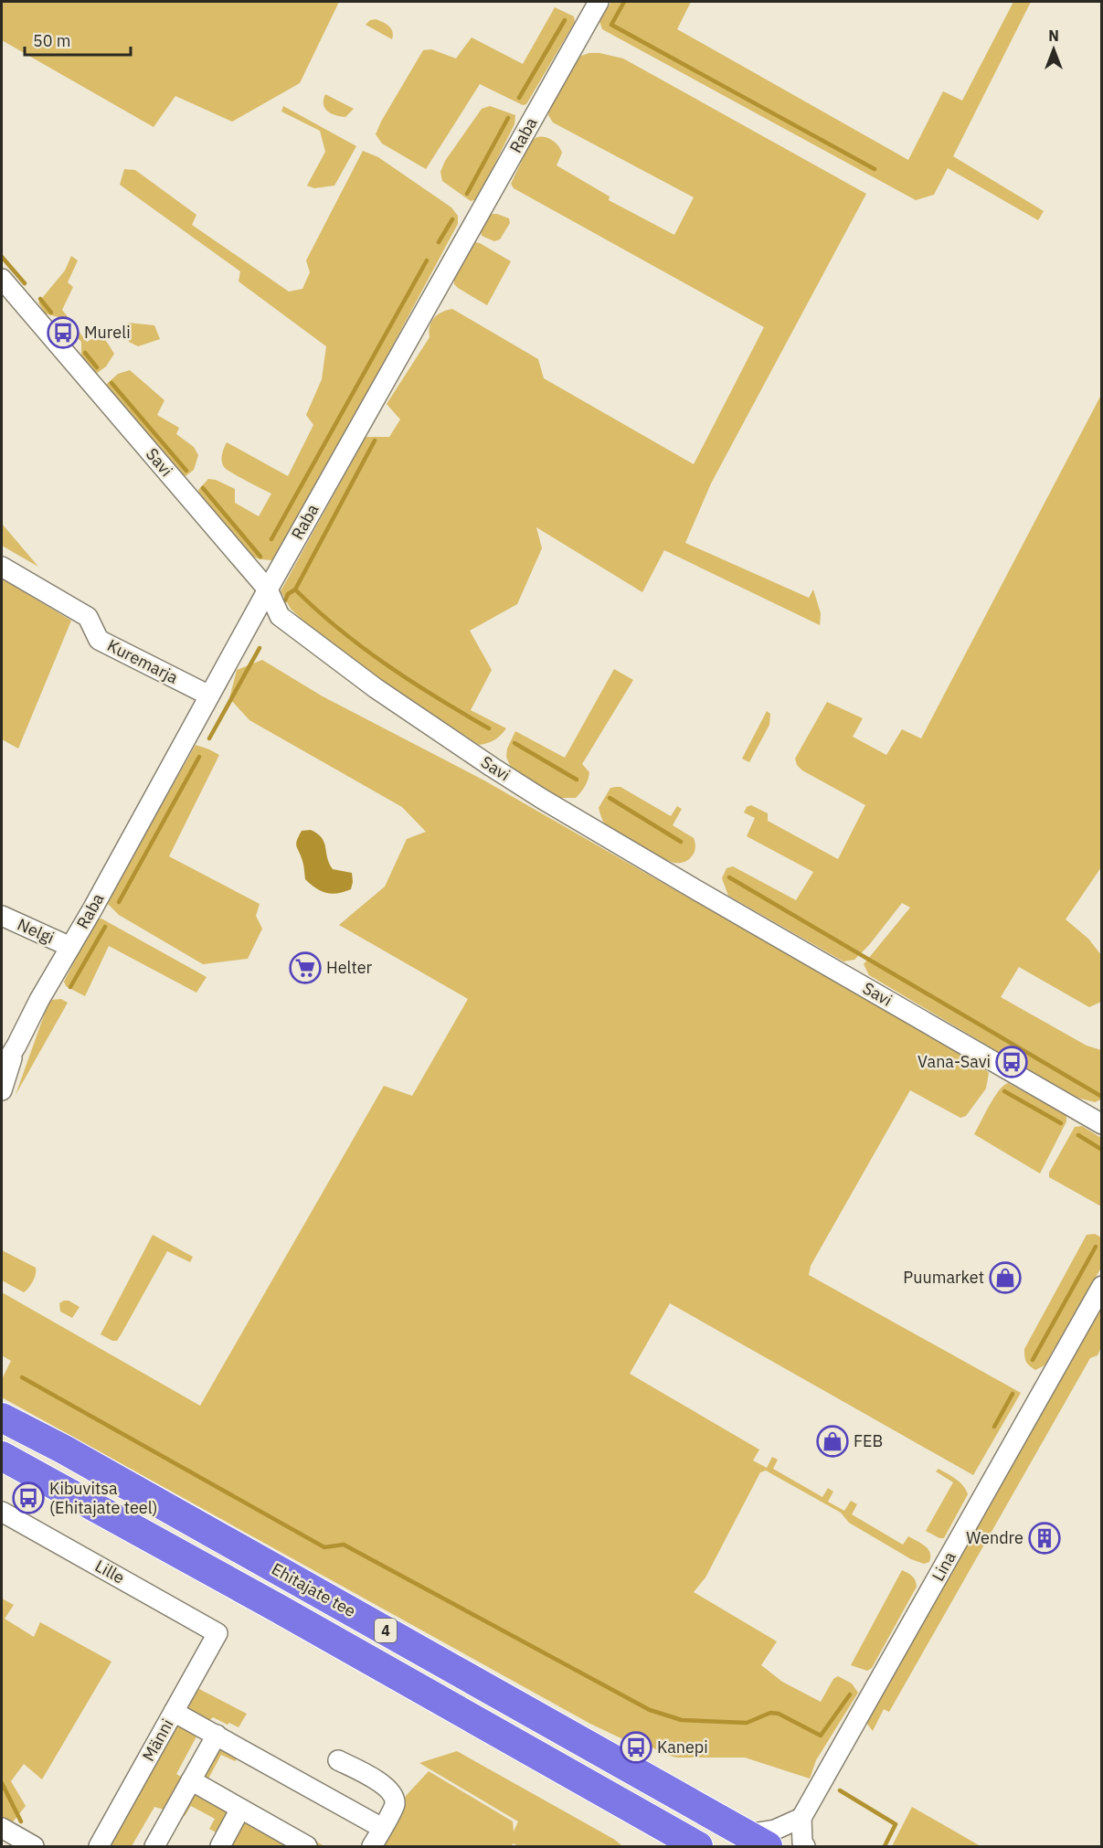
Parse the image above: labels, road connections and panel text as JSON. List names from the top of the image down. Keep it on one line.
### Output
{"streets":{"highway":["Ehitajate tee","4"],"street":["Raba","Savi","Kuremarja","Nelgi","Lina","Lille","Männi"]},"crossings":[["Raba","Savi"],["Raba","Kuremarja"],["Raba","Nelgi"],["Lille","Männi"]],"places":{"bus stop":["Mureli","Vana-Savi","Kibuvitsa (Ehitajate teel)","Kanepi"],"supermarket":["Helter"],"shop":["Puumarket","FEB"],"building":["Wendre"]},"scale_bar":"50 m","north":"top"}
